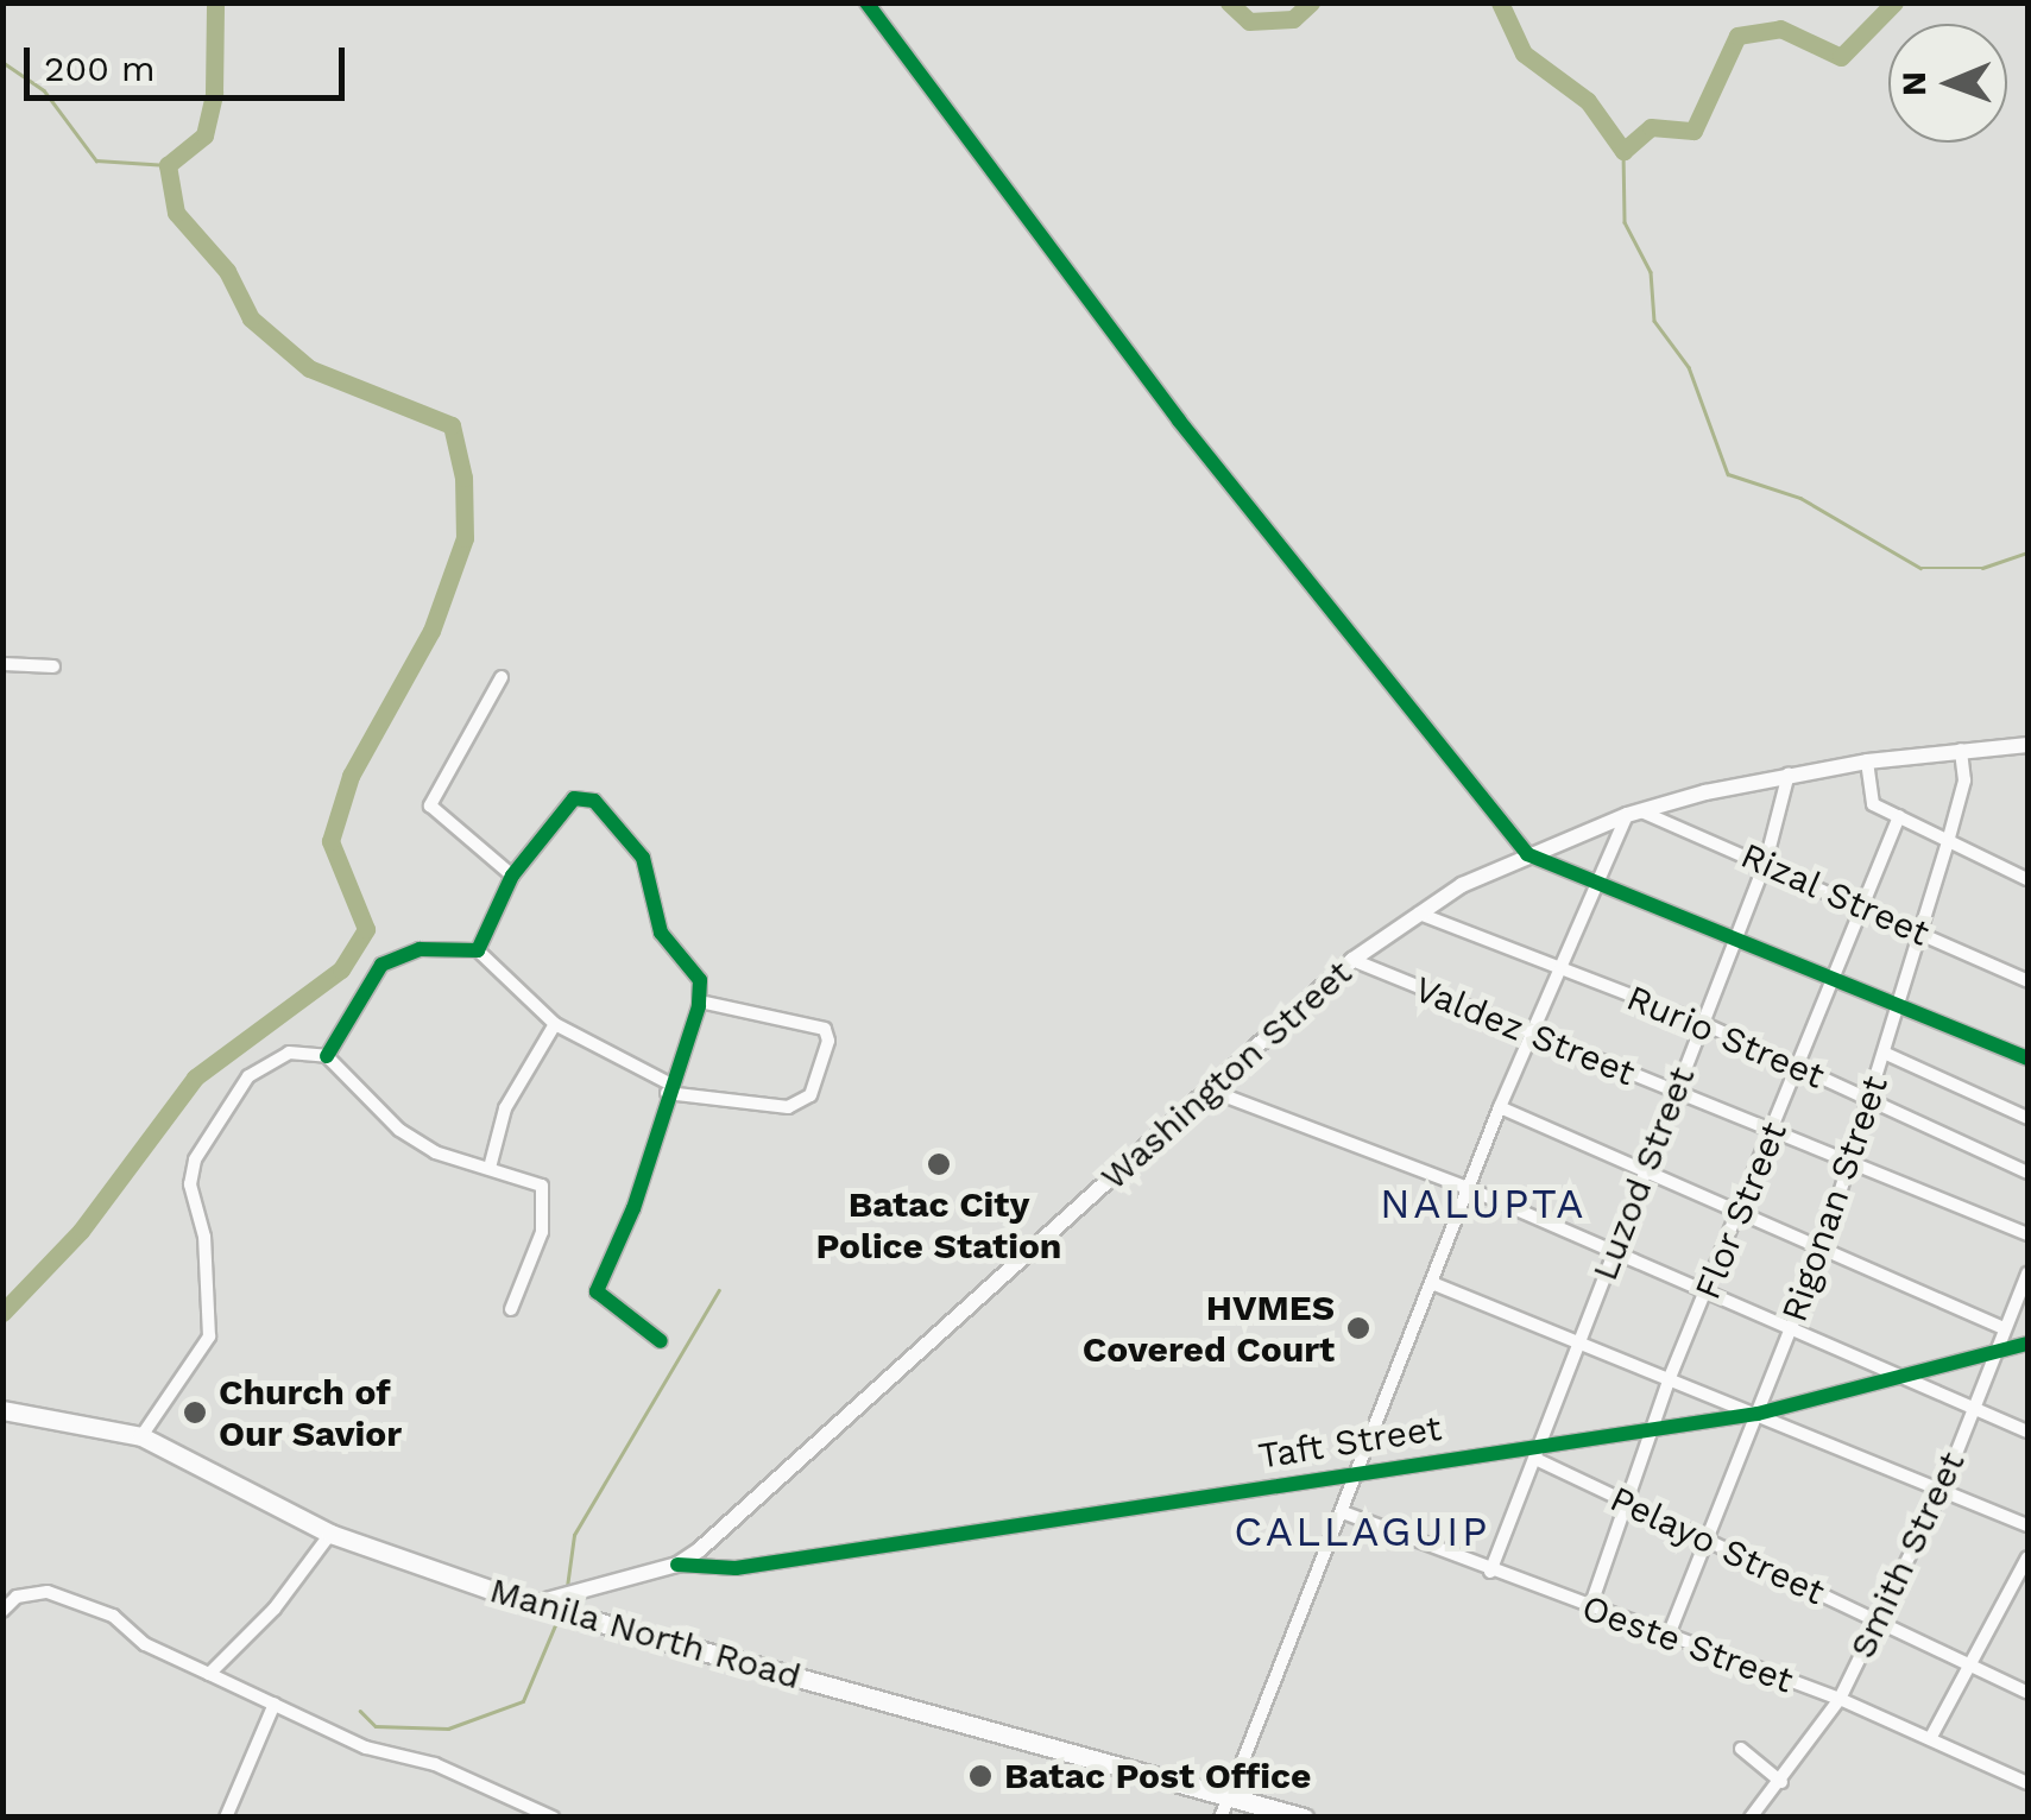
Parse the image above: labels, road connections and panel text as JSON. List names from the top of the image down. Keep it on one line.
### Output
{"streets":{"highway":["Manila North Road"],"main road":["Washington Street"],"street":["Rizal Street","Valdez Street","Rurio Street","Luzod Street","Rigonan Street","Flor Street","Taft Street","Pelayo Street","Smith Street","Oeste Street"]},"crossings":[["Rizal Street","Washington Street"],["Rizal Street","Luzod Street"],["Rizal Street","Rigonan Street"],["Rizal Street","Flor Street"],["Valdez Street","Washington Street"],["Valdez Street","Luzod Street"],["Valdez Street","Rigonan Street"],["Valdez Street","Flor Street"],["Rurio Street","Washington Street"],["Rurio Street","Luzod Street"],["Rurio Street","Rigonan Street"],["Rurio Street","Flor Street"],["Washington Street","Luzod Street"],["Washington Street","Rigonan Street"],["Washington Street","Taft Street"],["Washington Street","Manila North Road"],["Luzod Street","Taft Street"],["Luzod Street","Pelayo Street"],["Luzod Street","Oeste Street"],["Rigonan Street","Taft Street"],["Rigonan Street","Pelayo Street"],["Rigonan Street","Oeste Street"],["Flor Street","Taft Street"],["Flor Street","Pelayo Street"],["Flor Street","Oeste Street"],["Taft Street","Smith Street"],["Pelayo Street","Smith Street"],["Smith Street","Oeste Street"]],"districts":["NALUPTA","CALLAGUIP"],"places":["Batac City Police Station","HVMES Covered Court","Church of Our Savior","Batac Post Office"],"scale_bar":"200 m","north":"left"}
